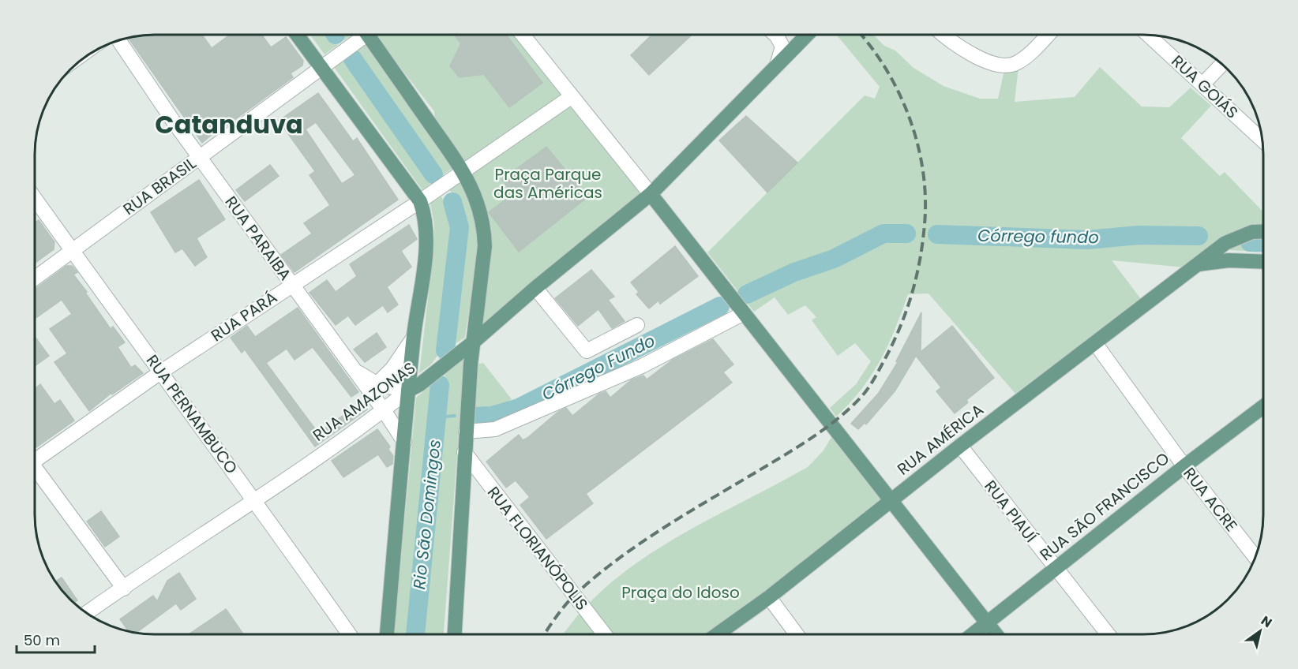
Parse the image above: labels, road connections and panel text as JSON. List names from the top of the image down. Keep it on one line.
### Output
{"streets":{"main road":["RUA AMAZONAS","RUA AMÉRICA","RUA SÃO FRANCISCO"],"street":["RUA GOIÁS","RUA BRASIL","RUA PARAIBA","RUA PARÁ","RUA PERNAMBUCO","RUA ACRE","RUA PIAUÍ","RUA FLORIANÓPOLIS"]},"crossings":[["RUA BRASIL","RUA PARAIBA"],["RUA BRASIL","RUA PERNAMBUCO"],["RUA PARAIBA","RUA PARÁ"],["RUA PARAIBA","RUA AMAZONAS"],["RUA PARÁ","RUA PERNAMBUCO"],["RUA AMAZONAS","RUA PERNAMBUCO"],["RUA AMÉRICA","RUA ACRE"],["RUA AMÉRICA","RUA PIAUÍ"],["RUA ACRE","RUA SÃO FRANCISCO"],["RUA SÃO FRANCISCO","RUA PIAUÍ"]],"districts":["Catanduva"],"water":["Córrego fundo","Córrego Fundo","Rio São Domingos"],"parks":["Praça Parque das Américas","Praça do Idoso"],"scale_bar":"50 m","north":"top right"}
